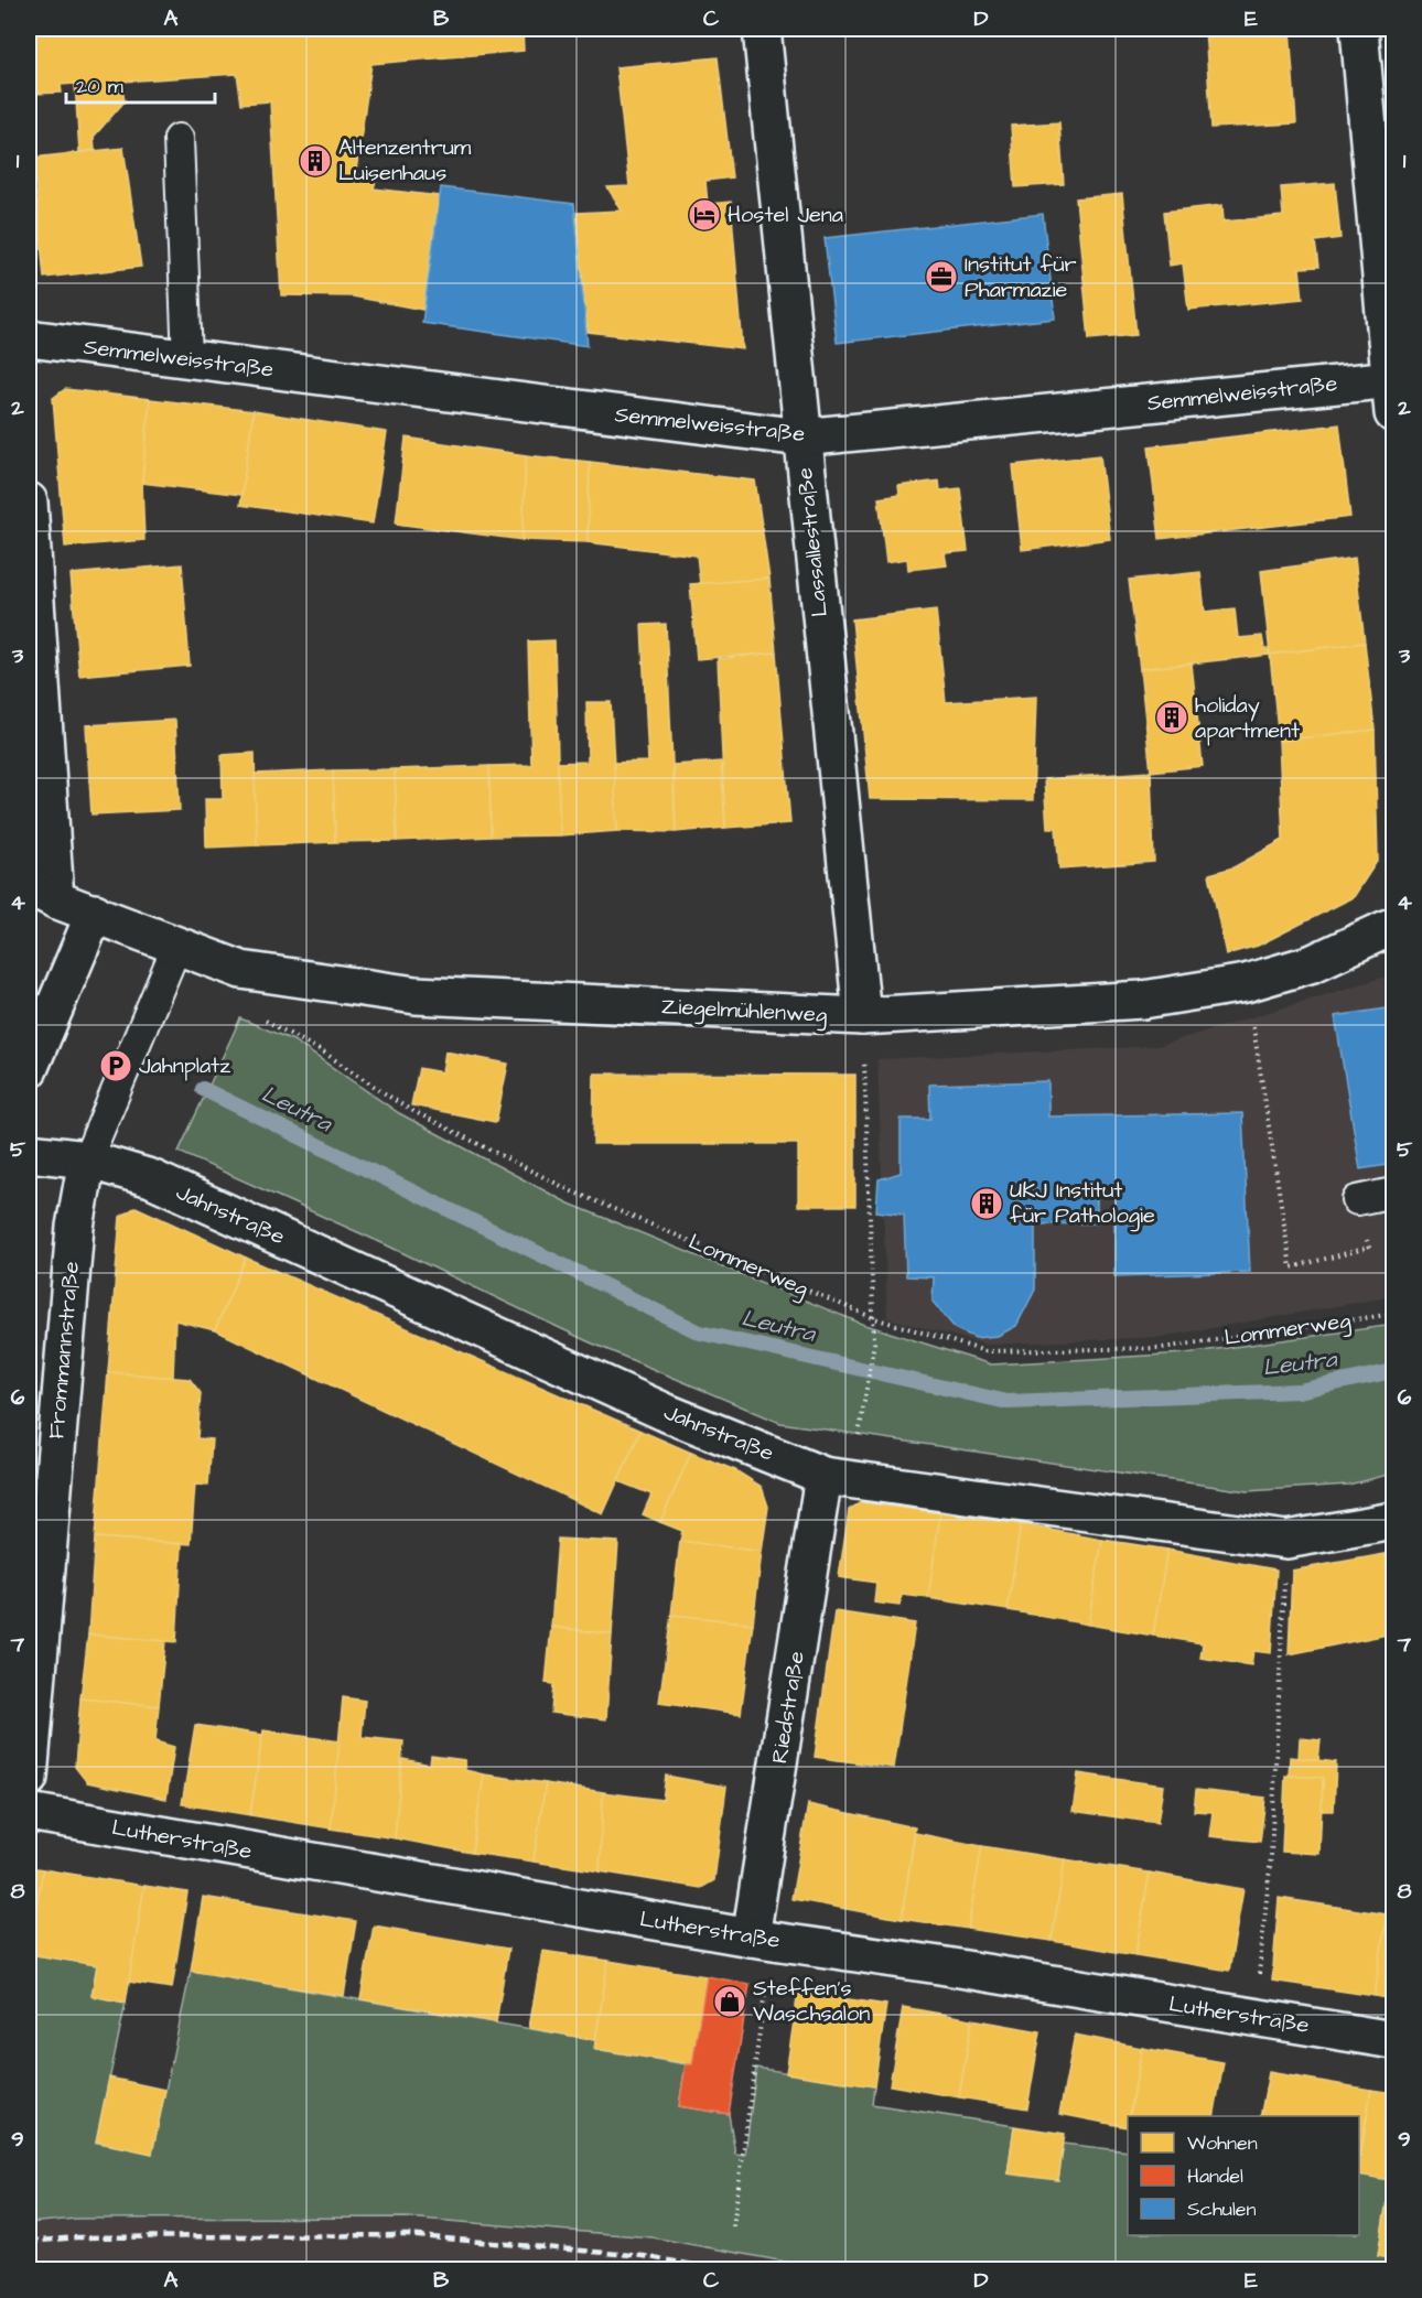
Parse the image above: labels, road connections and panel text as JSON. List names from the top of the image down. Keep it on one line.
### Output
{"streets":{"street":["Semmelweisstraße","Lassallestraße","Ziegelmühlenweg","Jahnstraße","Frommannstraße","Riedstraße","Lutherstraße"],"path":["Lommerweg"]},"crossings":[["Semmelweisstraße","Lassallestraße"],["Lassallestraße","Ziegelmühlenweg"],["Jahnstraße","Frommannstraße"],["Jahnstraße","Riedstraße"],["Riedstraße","Lutherstraße"]],"water":["Leutra"],"places":{"building":["Altenzentrum Luisenhaus","holiday apartment","UKJ Institut für Pathologie"],"hotel":["Hostel Jena"],"office":["Institut für Pharmazie"],"parking":["Jahnplatz"],"shop":["Steffen's Waschsalon"]},"legend":["Wohnen","Handel","Schulen"],"scale_bar":"20 m","grid":{"columns":["A","B","C","D","E"],"rows":["1","2","3","4","5","6","7","8","9"]}}
